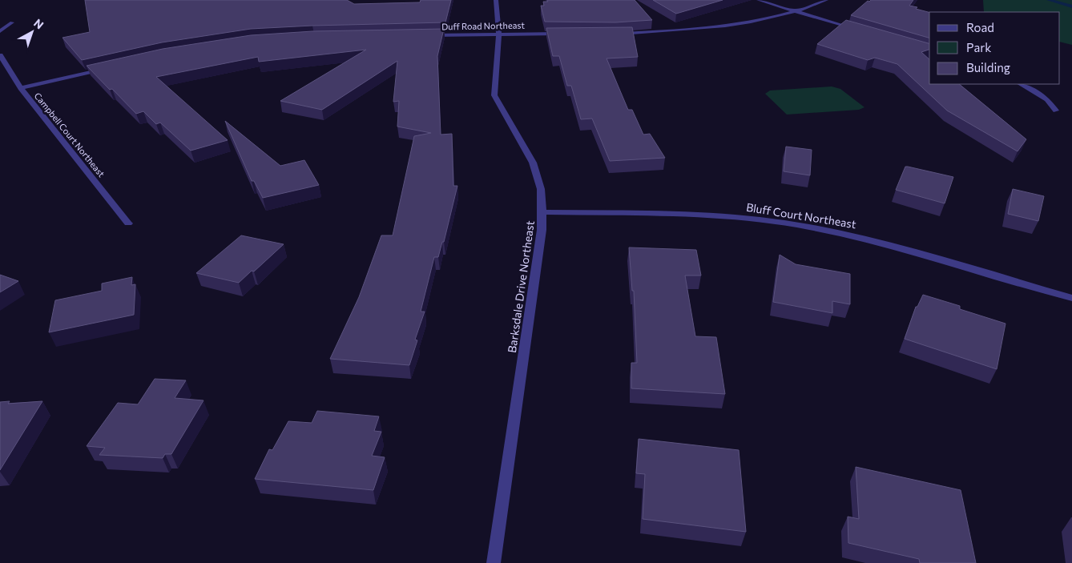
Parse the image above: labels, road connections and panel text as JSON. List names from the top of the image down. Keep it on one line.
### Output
{"streets":{"street":["Duff Road Northeast","Campbell Court Northeast","Bluff Court Northeast","Barksdale Drive Northeast"]},"crossings":[["Duff Road Northeast","Barksdale Drive Northeast"],["Bluff Court Northeast","Barksdale Drive Northeast"]],"legend":["Road","Park","Building"],"north":"top right"}
